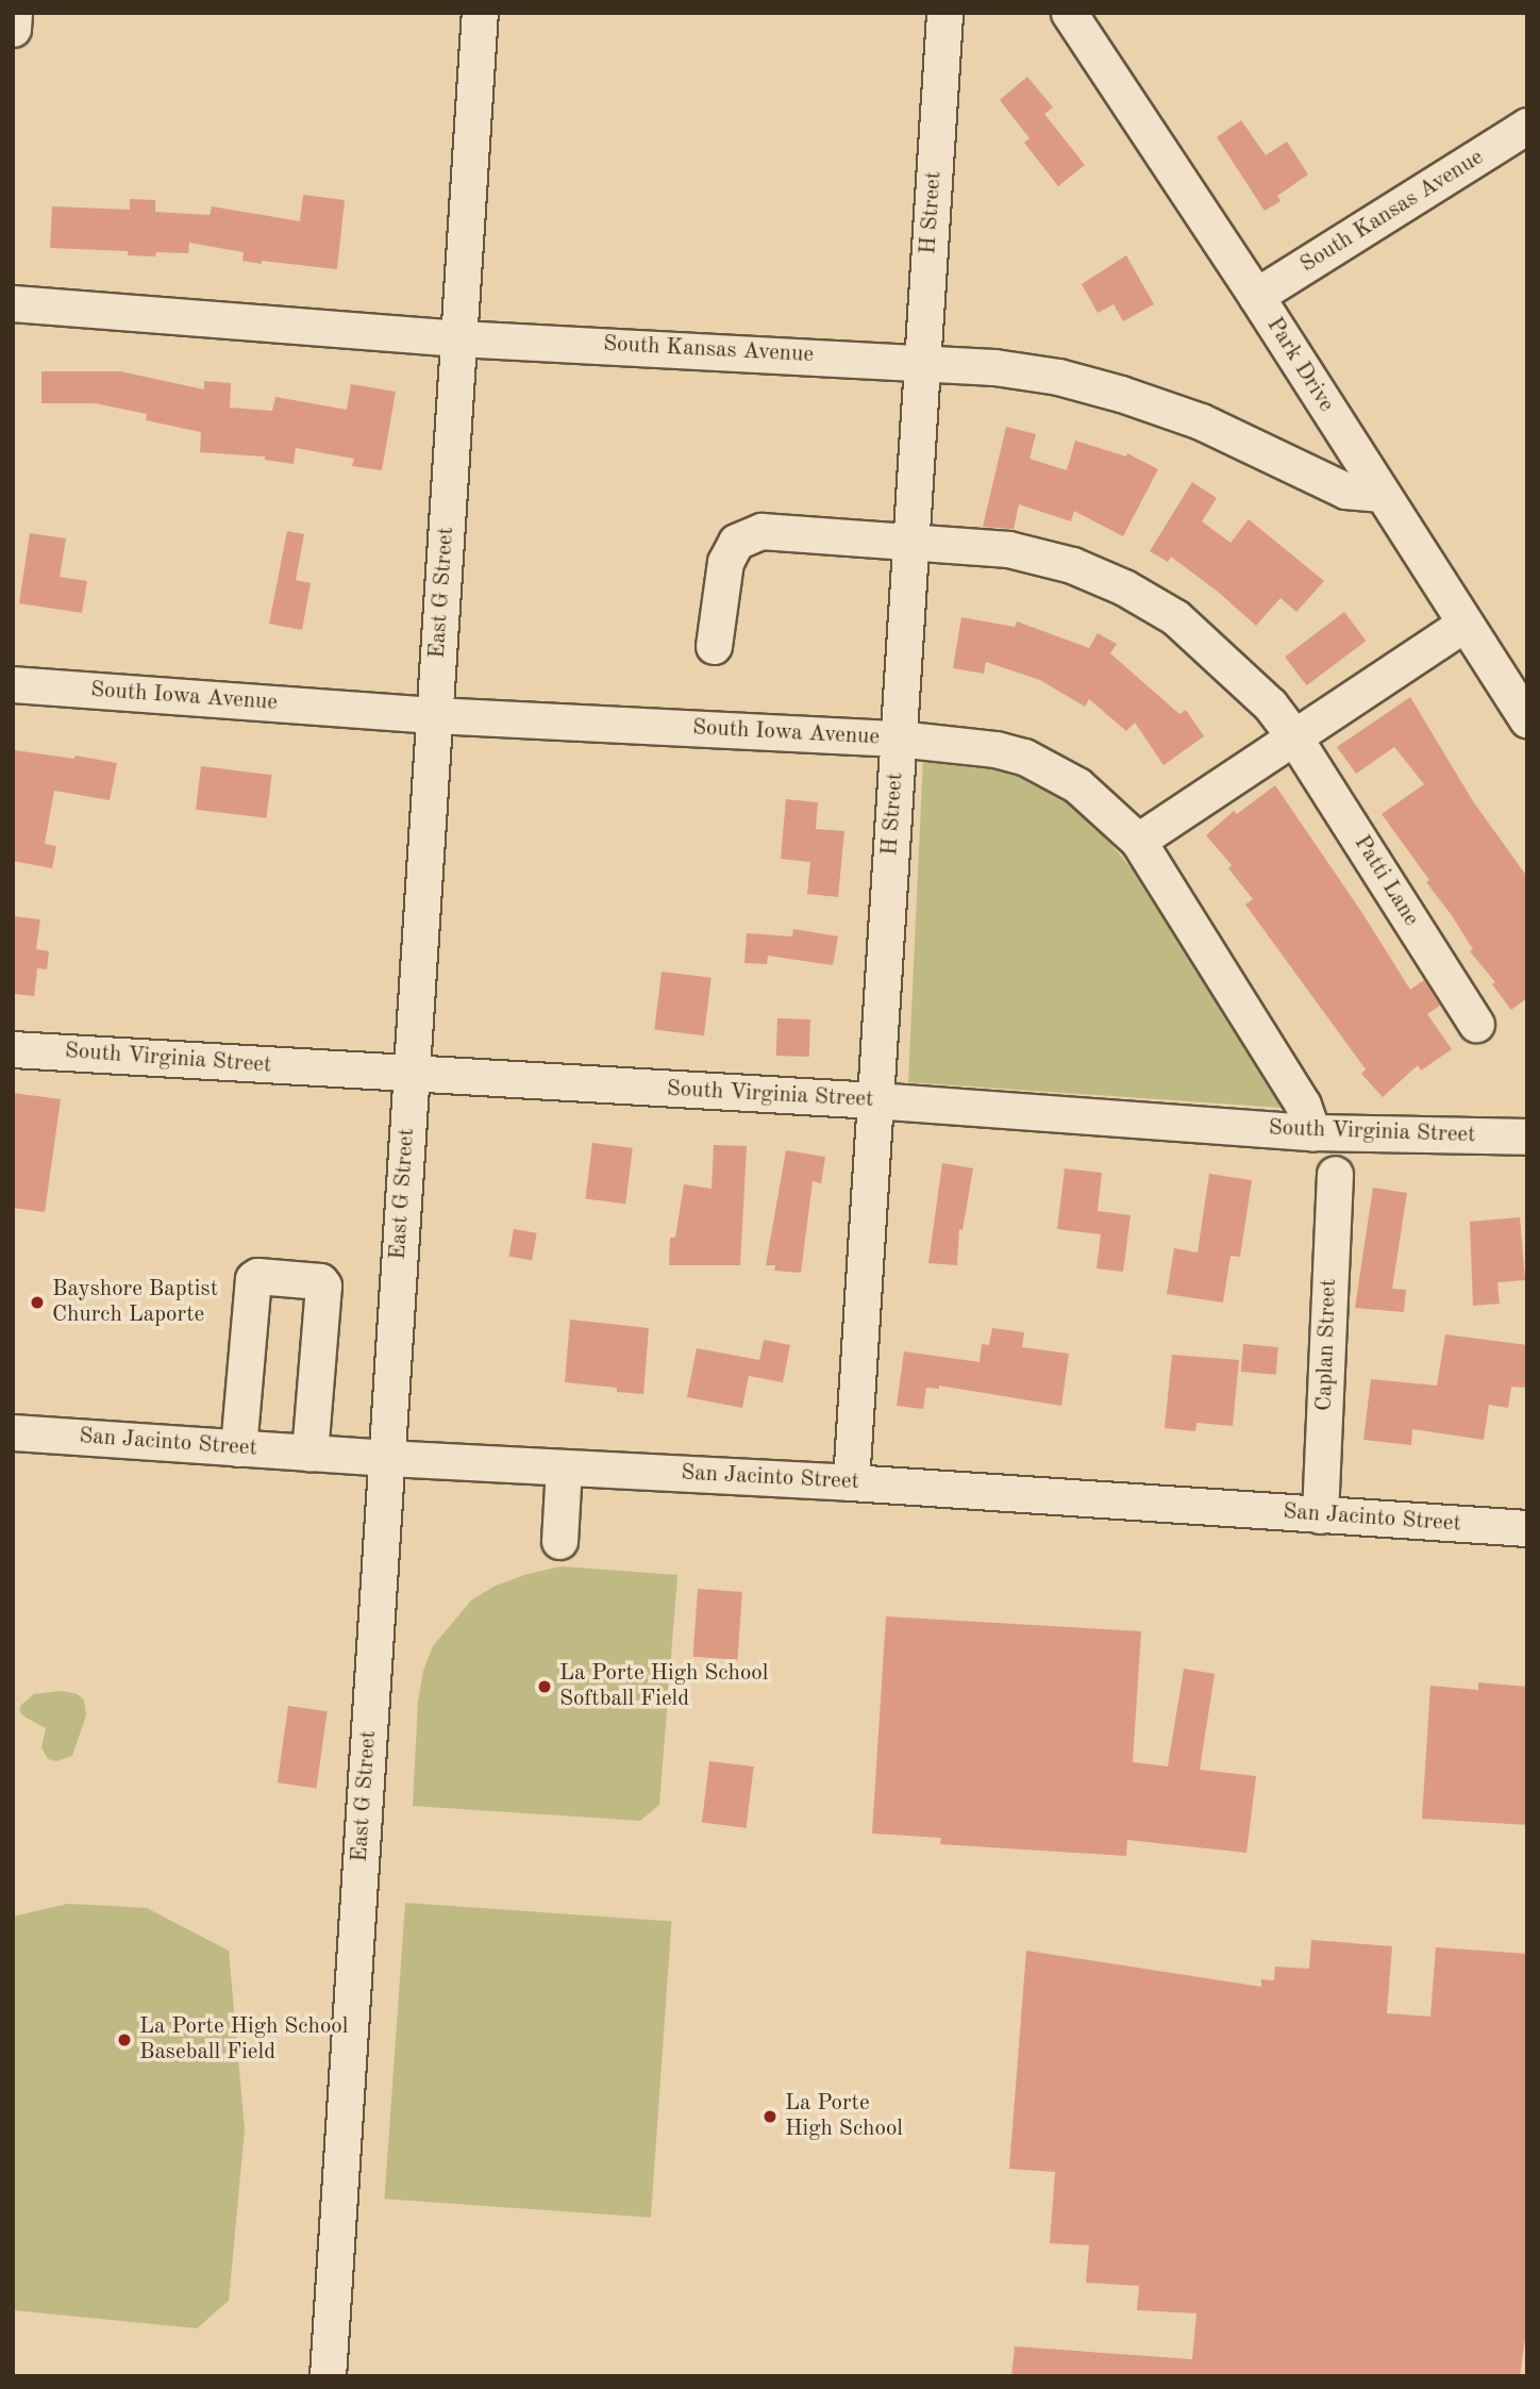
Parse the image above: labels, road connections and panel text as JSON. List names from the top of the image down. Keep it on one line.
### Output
{"streets":{"street":["South Kansas Avenue","H Street","Park Drive","East G Street","South Iowa Avenue","Patti Lane","South Virginia Street","Caplan Street","San Jacinto Street"]},"crossings":[["South Kansas Avenue","H Street"],["South Kansas Avenue","Park Drive"],["South Kansas Avenue","East G Street"],["H Street","South Iowa Avenue"],["H Street","Patti Lane"],["H Street","South Virginia Street"],["H Street","San Jacinto Street"],["East G Street","South Iowa Avenue"],["East G Street","South Virginia Street"],["East G Street","San Jacinto Street"],["Caplan Street","San Jacinto Street"]],"places":["Bayshore Baptist Church Laporte","La Porte High School Softball Field","La Porte High School Baseball Field","La Porte High School"]}
